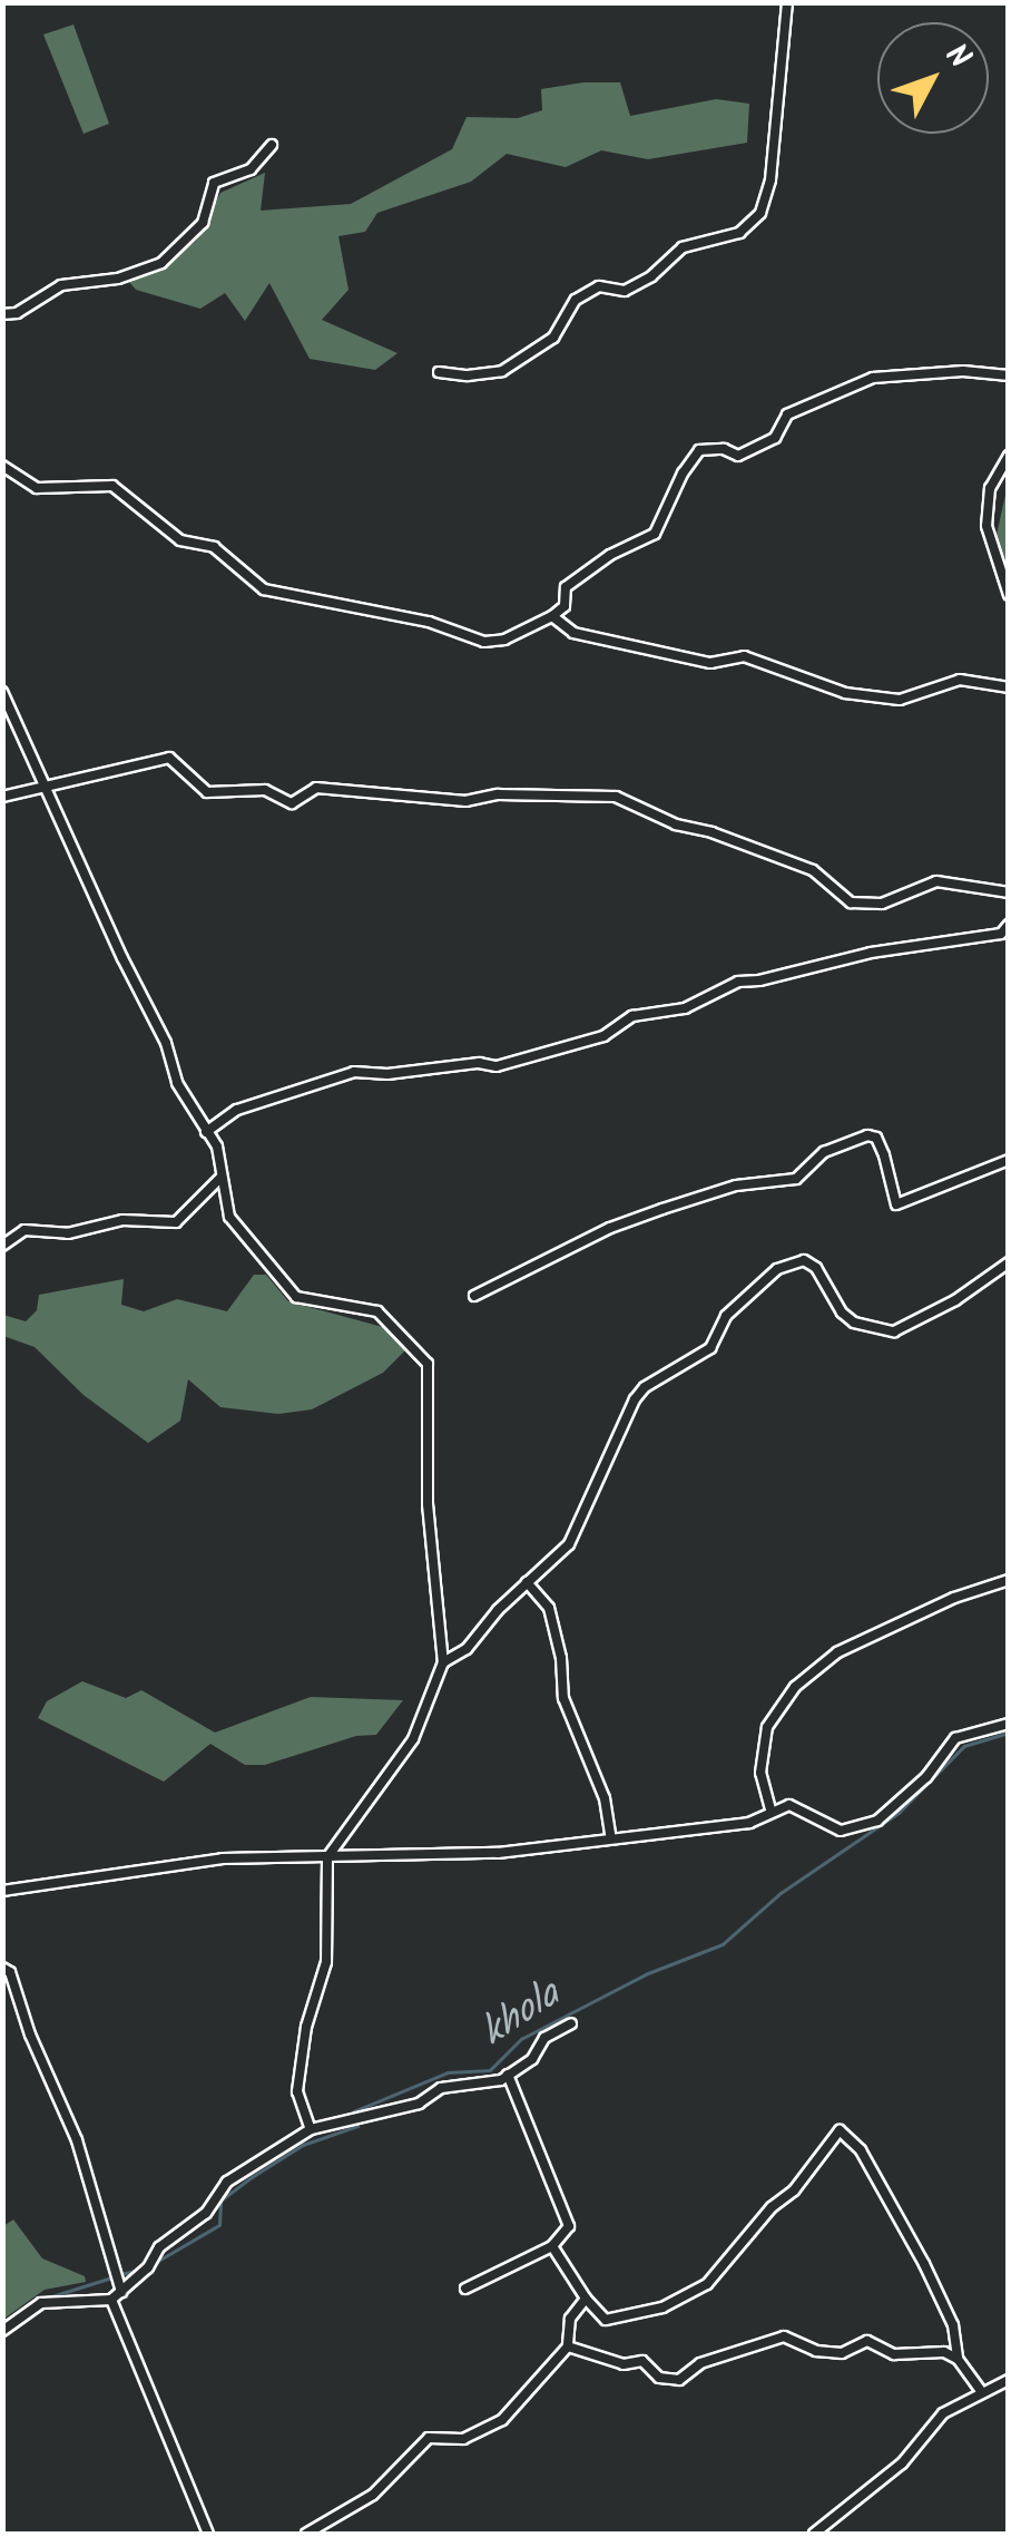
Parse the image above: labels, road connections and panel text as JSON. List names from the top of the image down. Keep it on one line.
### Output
{"water":["khola"],"north":"top right"}
